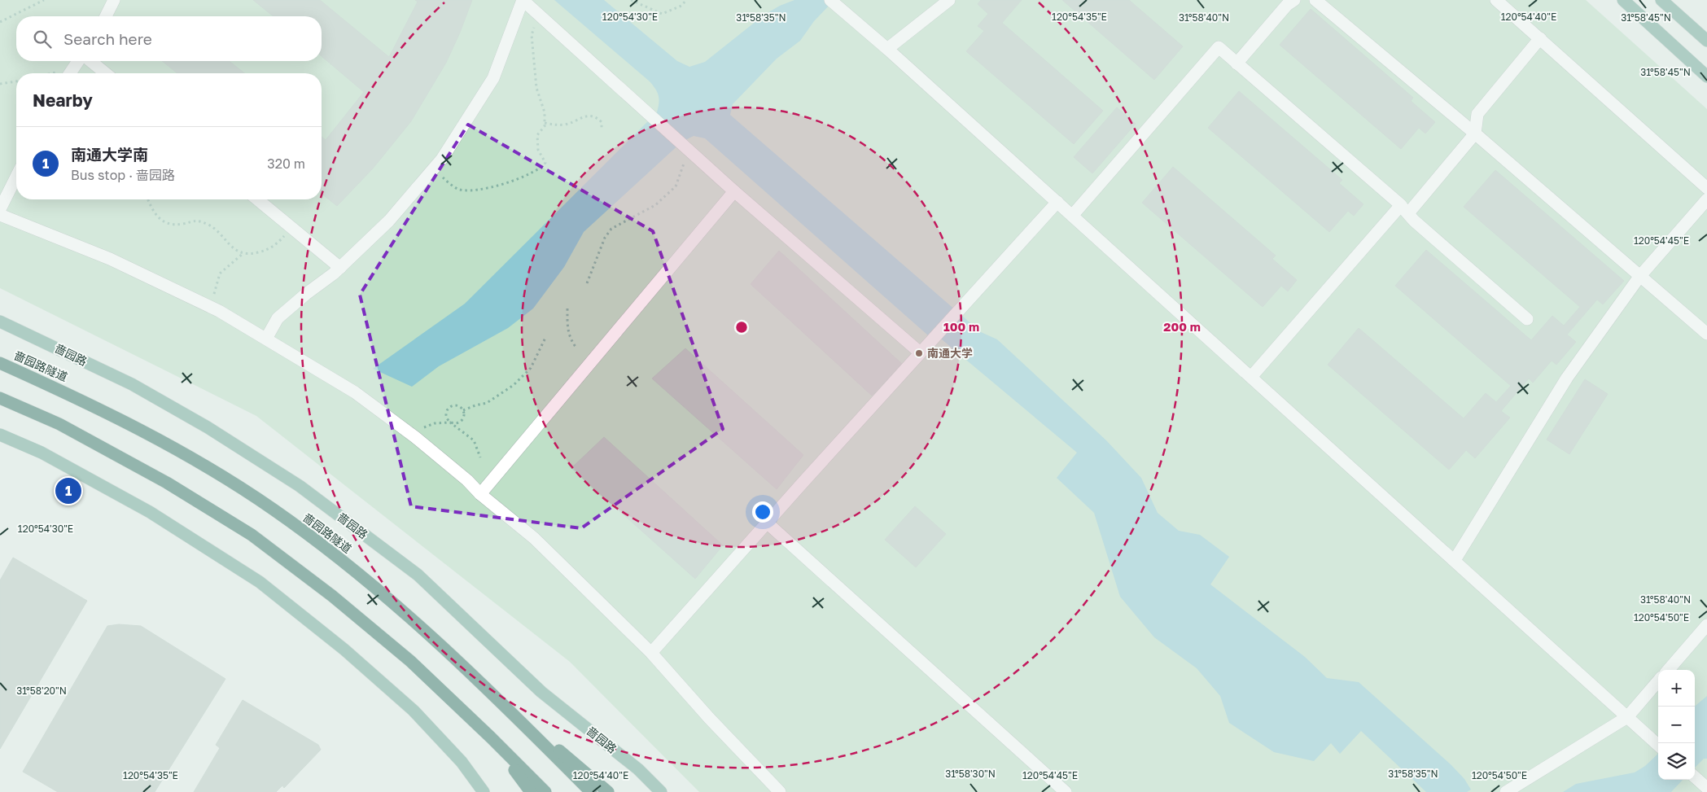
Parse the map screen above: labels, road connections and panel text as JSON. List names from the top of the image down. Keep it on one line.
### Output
{"streets":{"highway":["啬园路隧道"],"main road":["啬园路"]},"places":["南通大学"],"page":{"search":"Search here","heading":"Nearby","list":[{"mark":"1","name":"南通大学南","note":"Bus stop · 啬园路","value":"320 m"}],"pins":"1","map_buttons":["+","−"]},"coordinates":["120°54'35\"E","120°54'30\"E","120°54'40\"E","31°58'35\"N","31°58'40\"N","31°58'45\"N","120°54'45\"E","120°54'50\"E","31°58'20\"N","31°58'30\"N"],"rings":["100 m","200 m"]}
